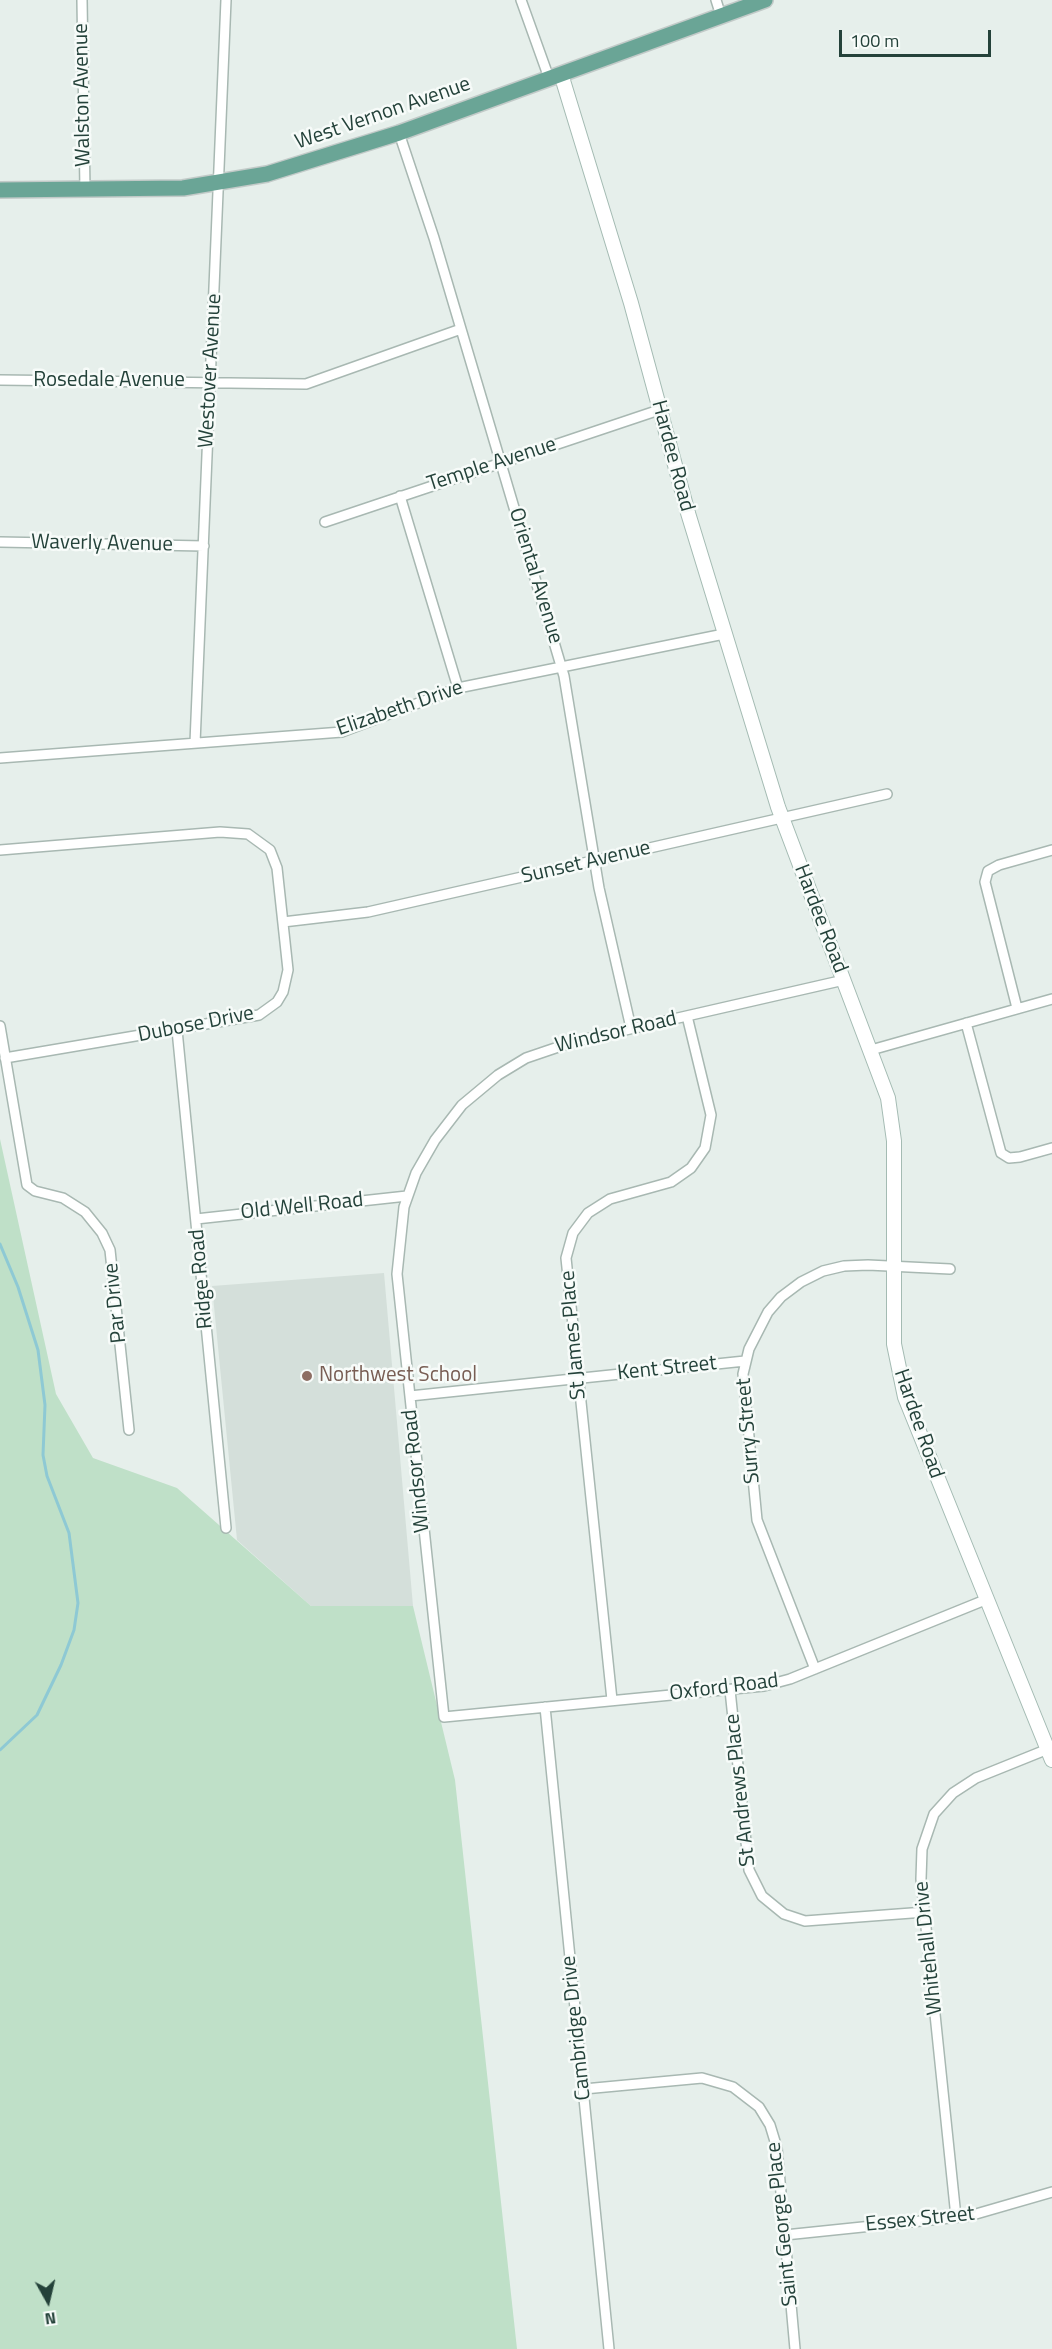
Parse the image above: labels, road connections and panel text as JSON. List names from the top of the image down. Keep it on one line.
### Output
{"streets":{"main road":["West Vernon Avenue"],"street":["Walston Avenue","Westover Avenue","Rosedale Avenue","Hardee Road","Temple Avenue","Waverly Avenue","Oriental Avenue","Elizabeth Drive","Sunset Avenue","Dubose Drive","Windsor Road","Old Well Road","Ridge Road","Par Drive","St James Place","Kent Street","Surry Street","Oxford Road","St Andrews Place","Whitehall Drive","Cambridge Drive","Essex Street","Saint George Place"]},"crossings":[["Walston Avenue","West Vernon Avenue"],["West Vernon Avenue","Westover Avenue"],["West Vernon Avenue","Hardee Road"],["West Vernon Avenue","Oriental Avenue"],["Westover Avenue","Rosedale Avenue"],["Westover Avenue","Waverly Avenue"],["Westover Avenue","Elizabeth Drive"],["Rosedale Avenue","Oriental Avenue"],["Hardee Road","Temple Avenue"],["Hardee Road","Elizabeth Drive"],["Hardee Road","Sunset Avenue"],["Hardee Road","Windsor Road"],["Hardee Road","Surry Street"],["Hardee Road","Oxford Road"],["Hardee Road","Whitehall Drive"],["Temple Avenue","Oriental Avenue"],["Oriental Avenue","Elizabeth Drive"],["Oriental Avenue","Sunset Avenue"],["Oriental Avenue","Windsor Road"],["Sunset Avenue","Dubose Drive"],["Dubose Drive","Ridge Road"],["Dubose Drive","Par Drive"],["Windsor Road","Old Well Road"],["Windsor Road","St James Place"],["Windsor Road","Kent Street"],["Windsor Road","Oxford Road"],["Old Well Road","Ridge Road"],["St James Place","Kent Street"],["St James Place","Oxford Road"],["Kent Street","Surry Street"],["Surry Street","Oxford Road"],["Oxford Road","St Andrews Place"],["Oxford Road","Cambridge Drive"],["St Andrews Place","Whitehall Drive"],["Whitehall Drive","Essex Street"],["Cambridge Drive","Saint George Place"],["Essex Street","Saint George Place"]],"places":["Northwest School"],"scale_bar":"100 m","north":"bottom"}
